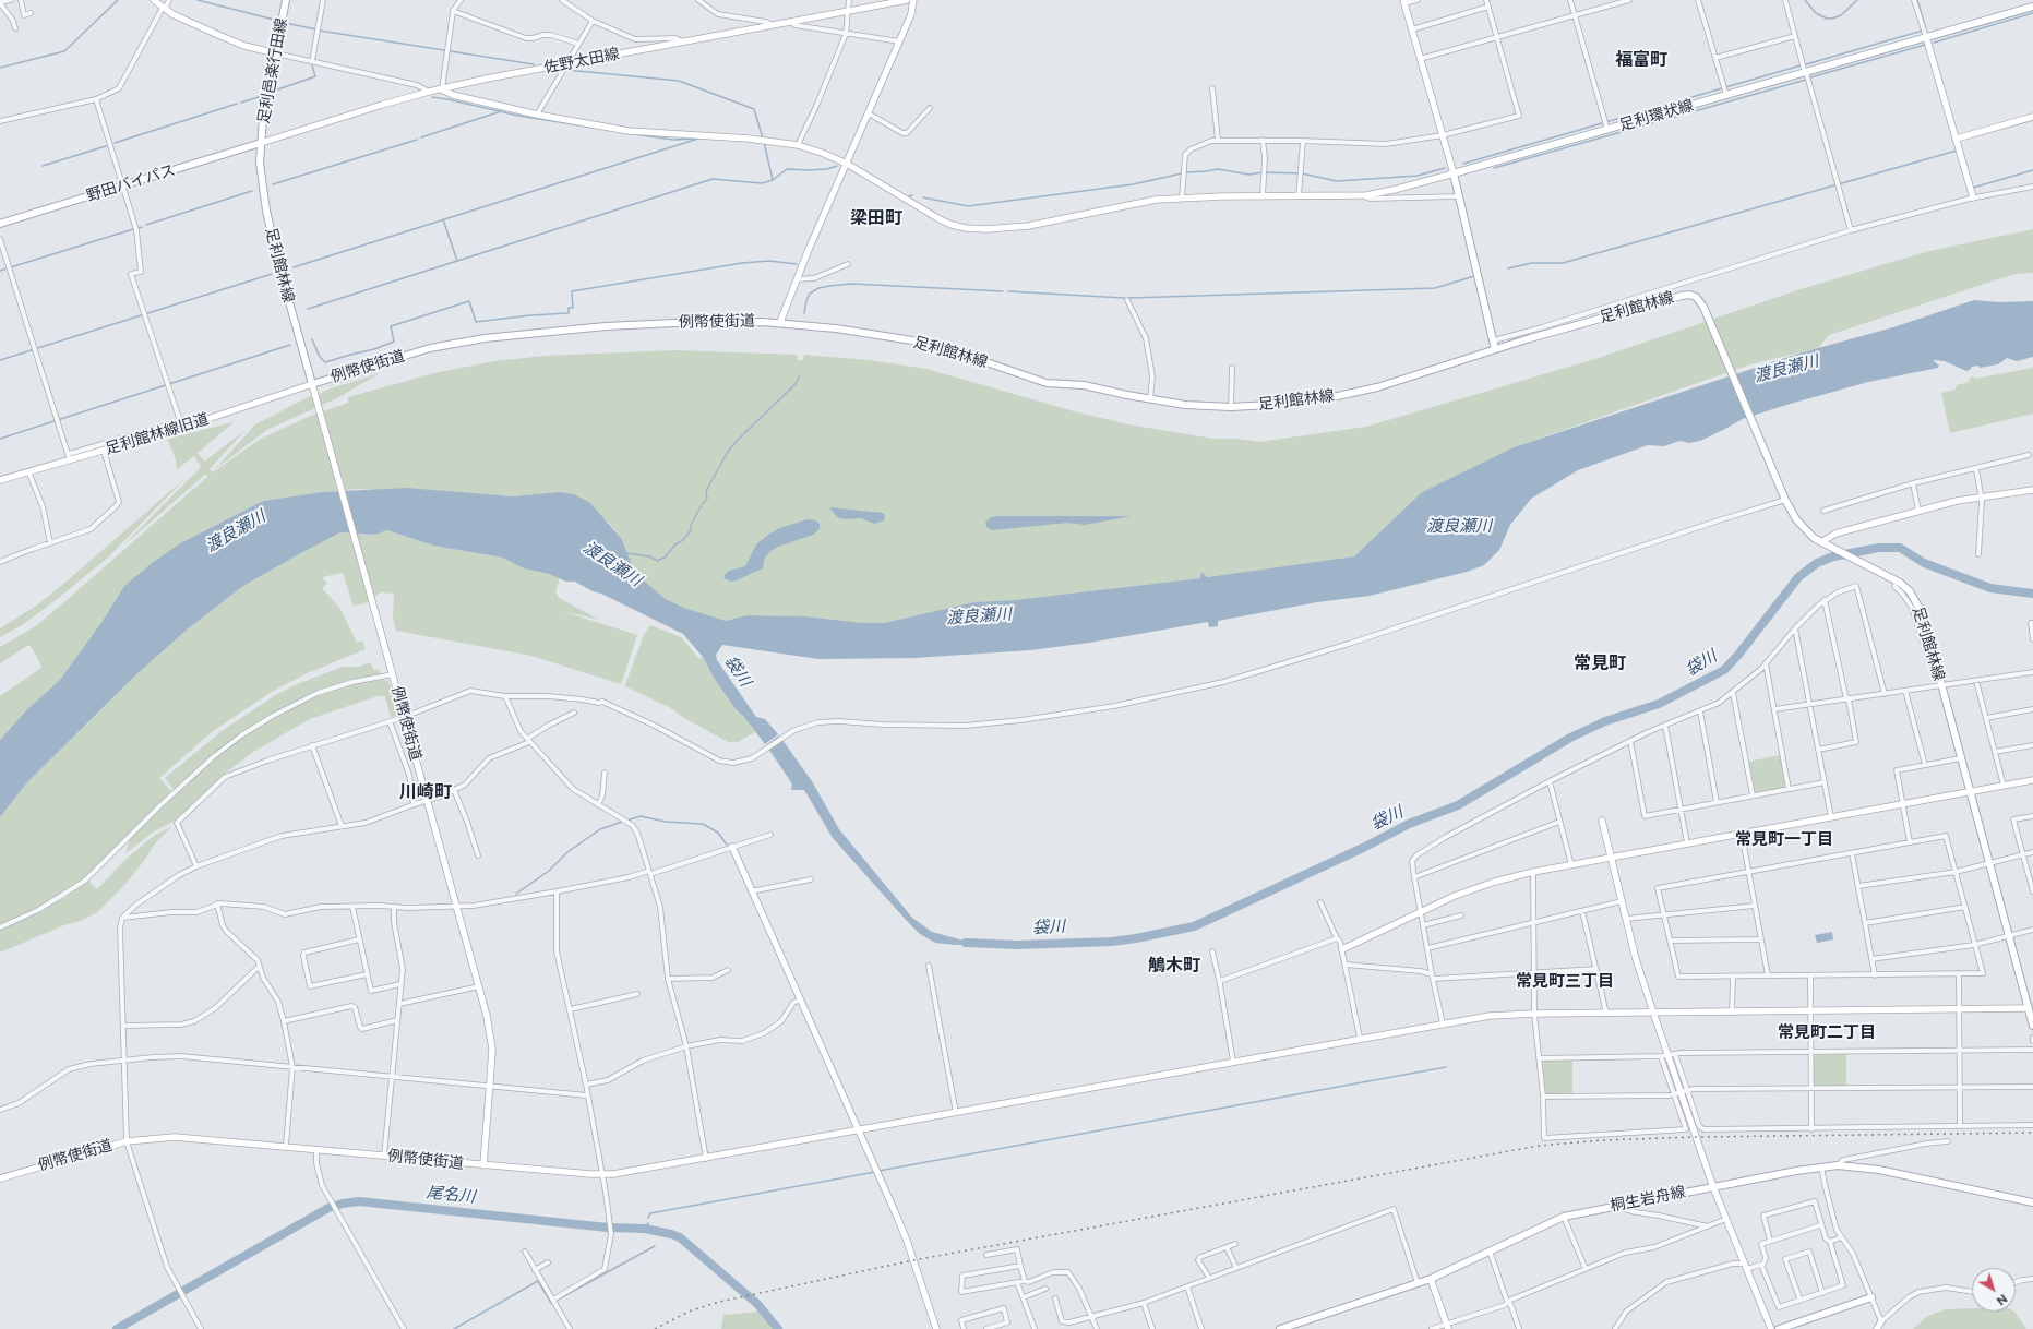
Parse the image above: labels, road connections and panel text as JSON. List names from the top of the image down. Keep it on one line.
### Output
{"streets":{"main road":["足利邑楽行田線","足利環状線","野田バイパス","足利館林線","例幣使街道","桐生岩舟線"],"street":["佐野太田線","足利館林線旧道"]},"crossings":[["佐野太田線","足利邑楽行田線"],["佐野太田線","野田バイパス"],["佐野太田線","足利館林線"],["足利邑楽行田線","野田バイパス"],["足利邑楽行田線","足利館林線"],["野田バイパス","足利館林線"],["足利館林線","例幣使街道"],["足利館林線","足利館林線旧道"],["例幣使街道","足利館林線旧道"]],"districts":["福富町","梁田町","常見町","川崎町","常見町一丁目","鵤木町","常見町三丁目","常見町二丁目"],"water":["渡良瀬川","袋川","尾名川"],"north":"bottom right"}
